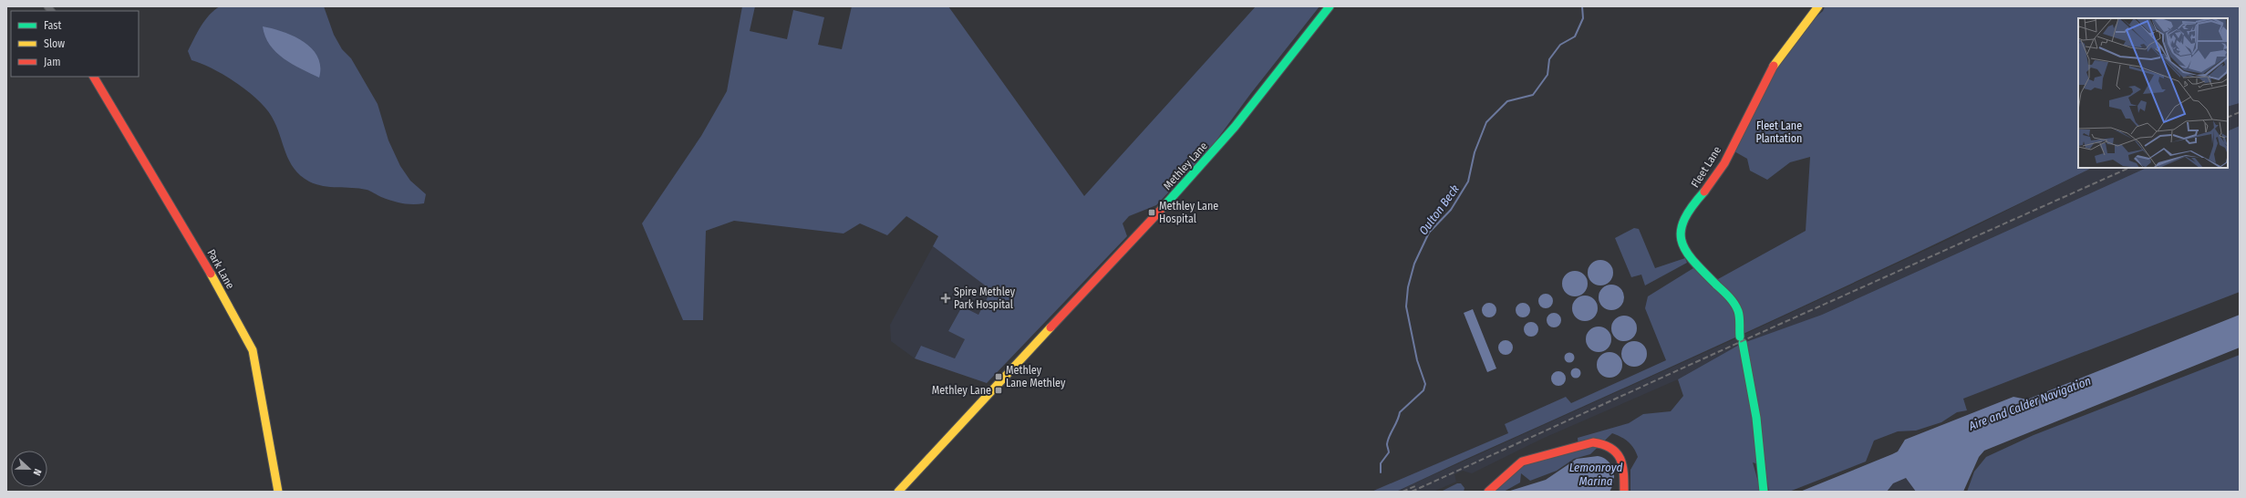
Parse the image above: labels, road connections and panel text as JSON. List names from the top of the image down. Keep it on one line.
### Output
{"streets":{"street":["Methley Lane","Fleet Lane","Park Lane"]},"water":["Oulton Beck","Aire and Calder Navigation","Lemonroyd Marina"],"parks":["Fleet Lane Plantation"],"places":{"transit":["Methley Lane Hospital","Methley Lane Methley","Methley Lane"],"health":["Spire Methley Park Hospital"]},"legend":["Fast","Slow","Jam"],"north":"right"}
